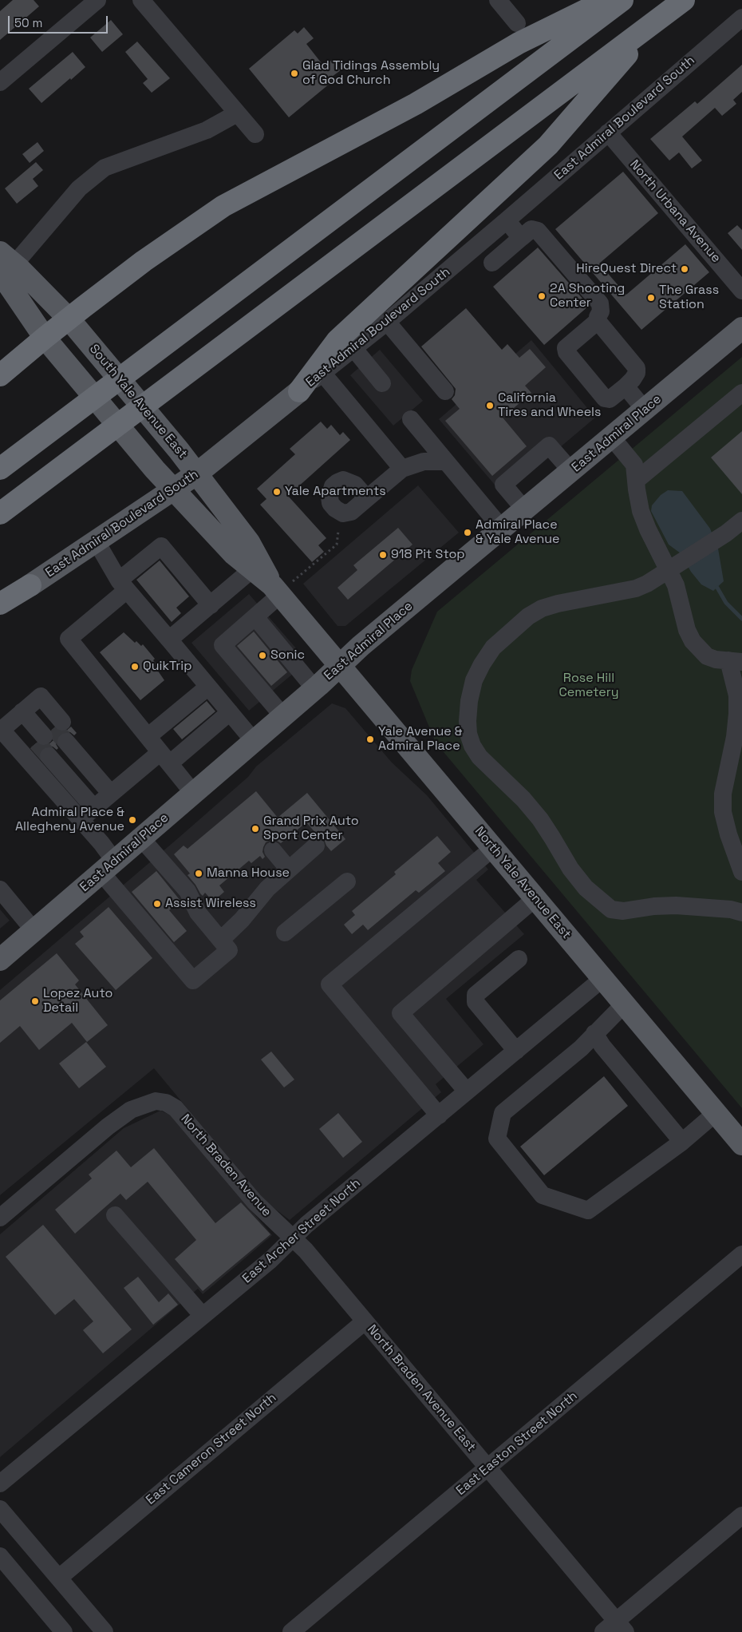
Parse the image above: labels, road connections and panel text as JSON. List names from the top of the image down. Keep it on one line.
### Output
{"streets":{"main road":["East Admiral Boulevard South","South Yale Avenue East","East Admiral Place","North Yale Avenue East"],"street":["North Urbana Avenue","North Braden Avenue","East Archer Street North","North Braden Avenue East","East Easton Street North","East Cameron Street North"]},"crossings":[["East Admiral Boulevard South","North Urbana Avenue"],["East Admiral Boulevard South","South Yale Avenue East"],["South Yale Avenue East","North Yale Avenue East"],["East Admiral Place","North Yale Avenue East"],["North Yale Avenue East","East Archer Street North"],["North Braden Avenue","East Archer Street North"],["North Braden Avenue","North Braden Avenue East"],["East Archer Street North","North Braden Avenue East"],["North Braden Avenue East","East Easton Street North"],["North Braden Avenue East","East Cameron Street North"]],"parks":["Rose Hill Cemetery"],"places":["Glad Tidings Assembly of God Church","HireQuest Direct","2A Shooting Center","The Grass Station","California Tires and Wheels","Yale Apartments","Admiral Place & Yale Avenue","918 Pit Stop","Sonic","QuikTrip","Yale Avenue & Admiral Place","Admiral Place & Allegheny Avenue","Grand Prix Auto Sport Center","Manna House","Assist Wireless","Lopez Auto Detail"],"scale_bar":"50 m"}
